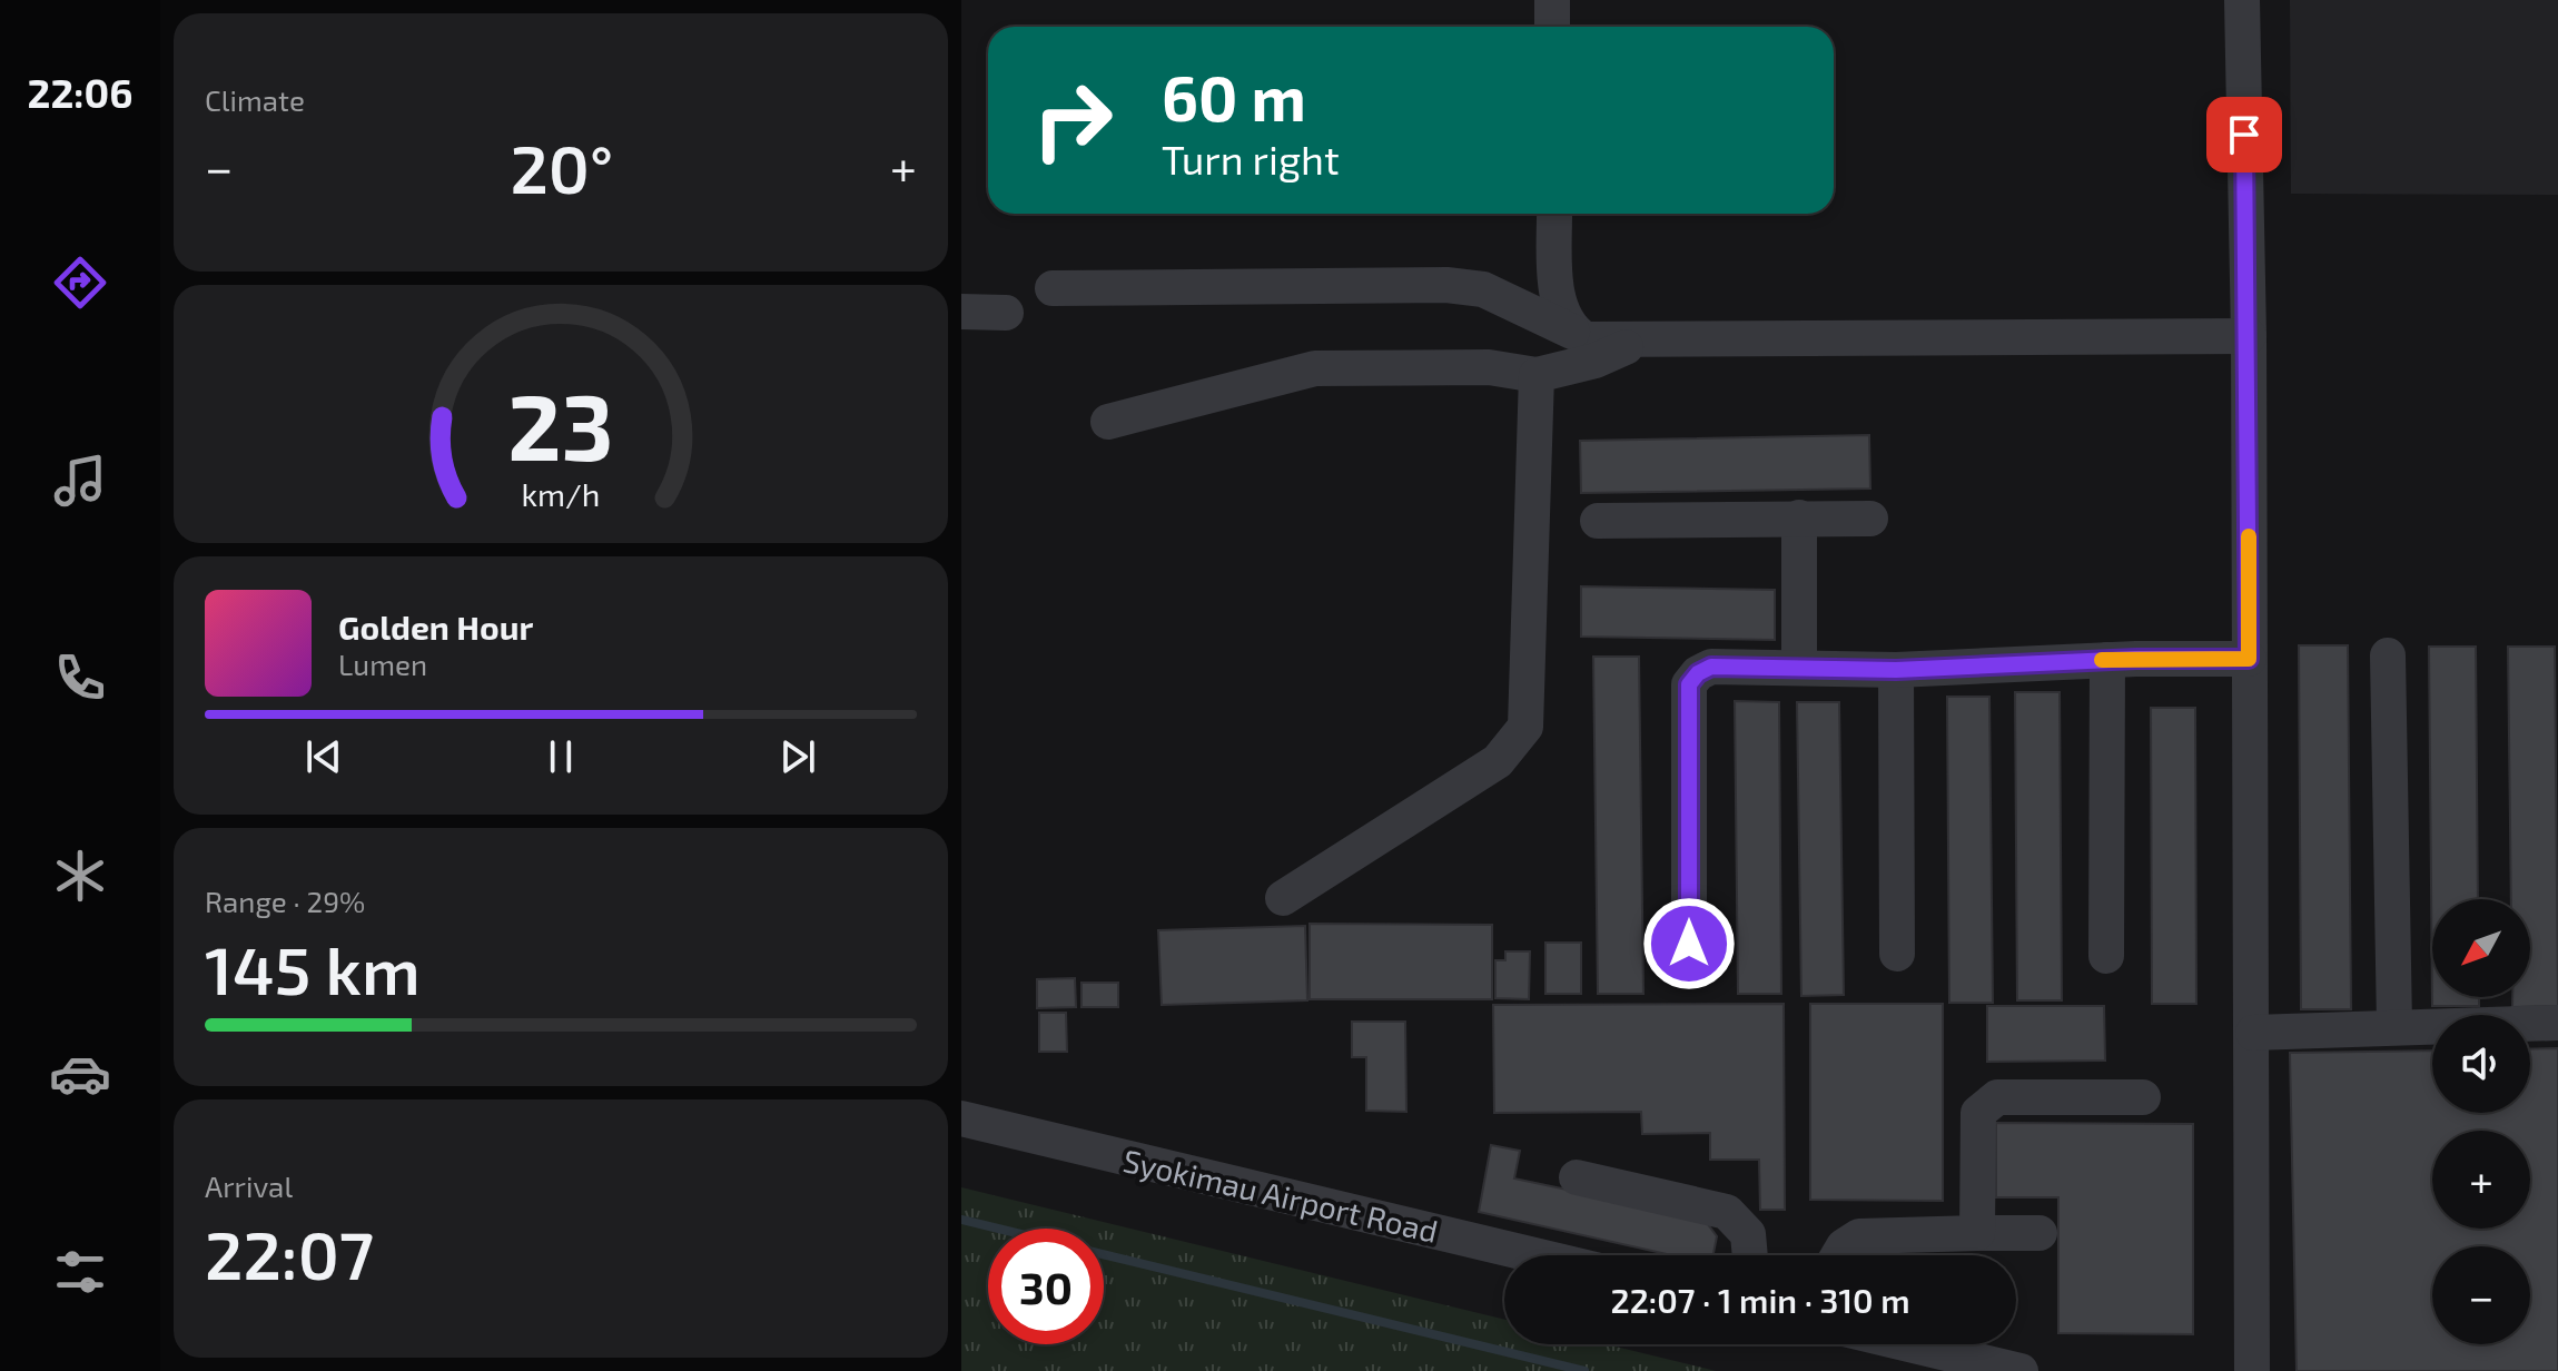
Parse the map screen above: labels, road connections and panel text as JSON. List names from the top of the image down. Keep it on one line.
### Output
{"streets":{"street":["Syokimau Airport Road"]},"north":"bottom left","page":{"tabs":"22:06","tile":["Climate",["Range · 29%","145 km"],["Arrival","22:07"]],"turn":["60 m","Turn right"],"heat":["−","20°","+"],"song":["Golden Hour","Lumen"],"map_buttons":["+","−"],"limit":"30","trip":"22:07 · 1 min · 310 m","gauge":["23","km/h"]}}
